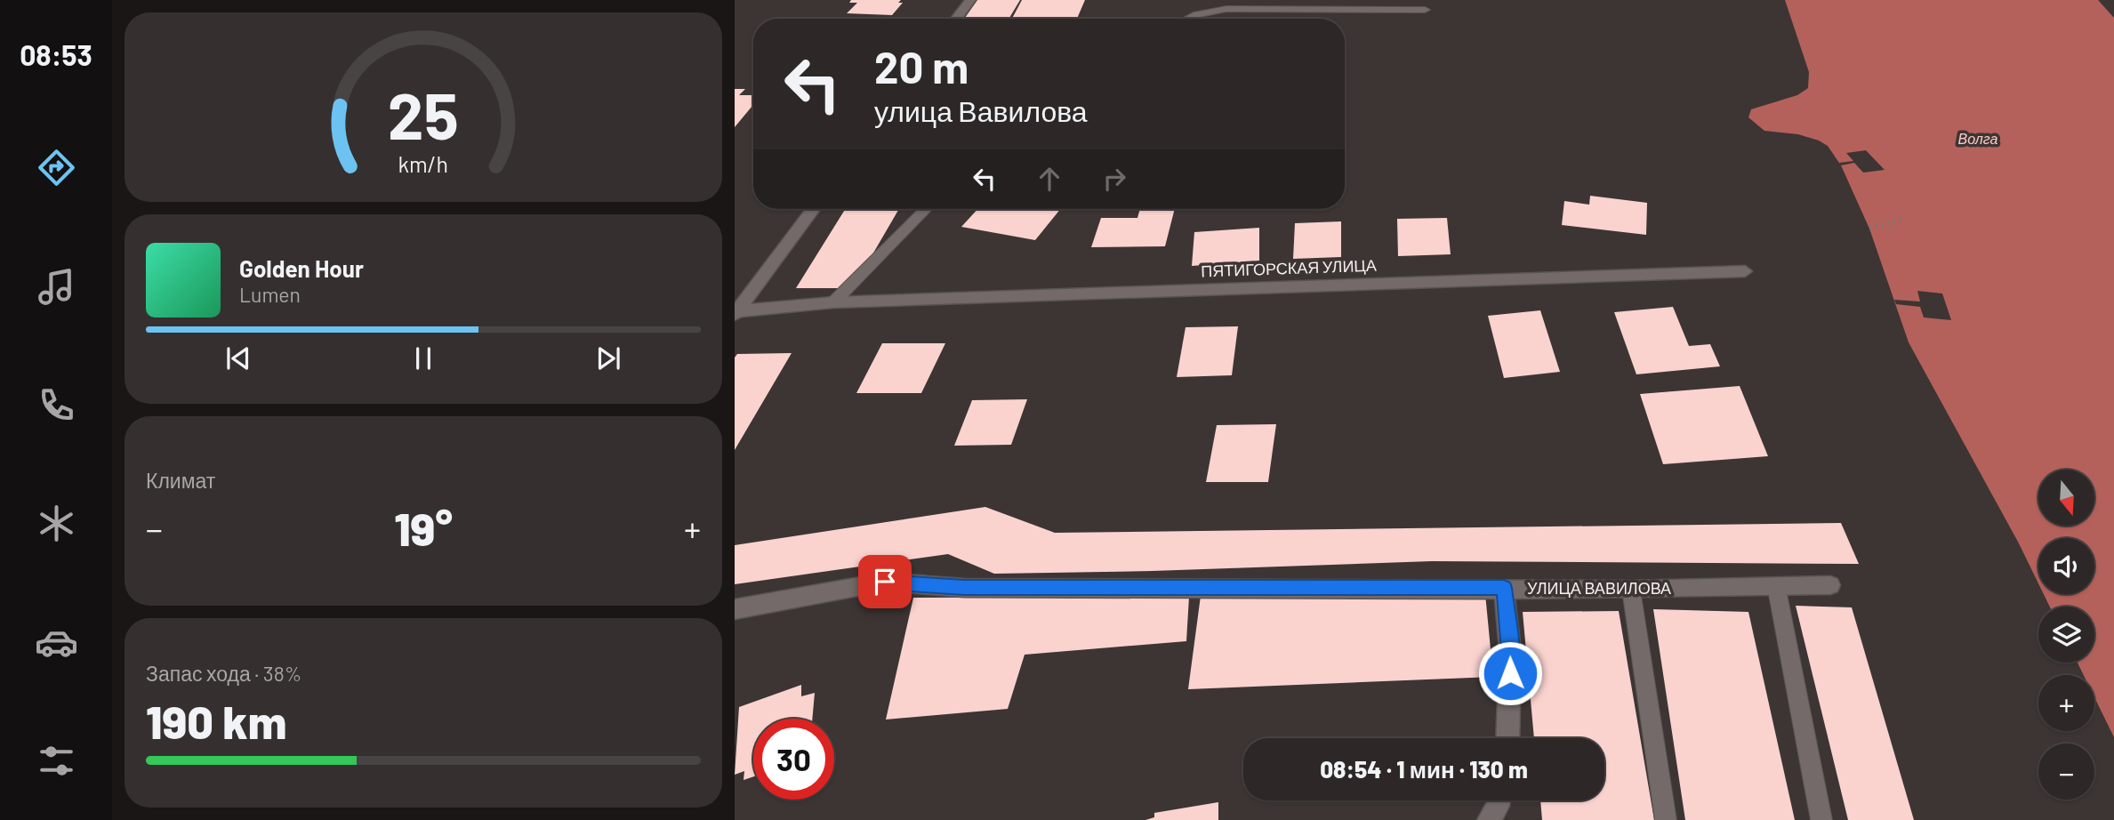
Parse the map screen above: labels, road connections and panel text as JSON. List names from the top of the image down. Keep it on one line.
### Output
{"streets":{"street":["ПЯТИГОРСКАЯ УЛИЦА","УЛИЦА ВАВИЛОВА"]},"water":["Волга"],"north":"bottom","page":{"tabs":"08:53","turn":["20 m","улица Вавилова"],"song":["Golden Hour","Lumen"],"tile":["Климат",["Запас хода · 38%","190 km"]],"map_buttons":["+","−"],"heat":["−","19°","+"],"limit":"30","trip":"08:54 · 1 мин · 130 m","gauge":["25","km/h"]}}
